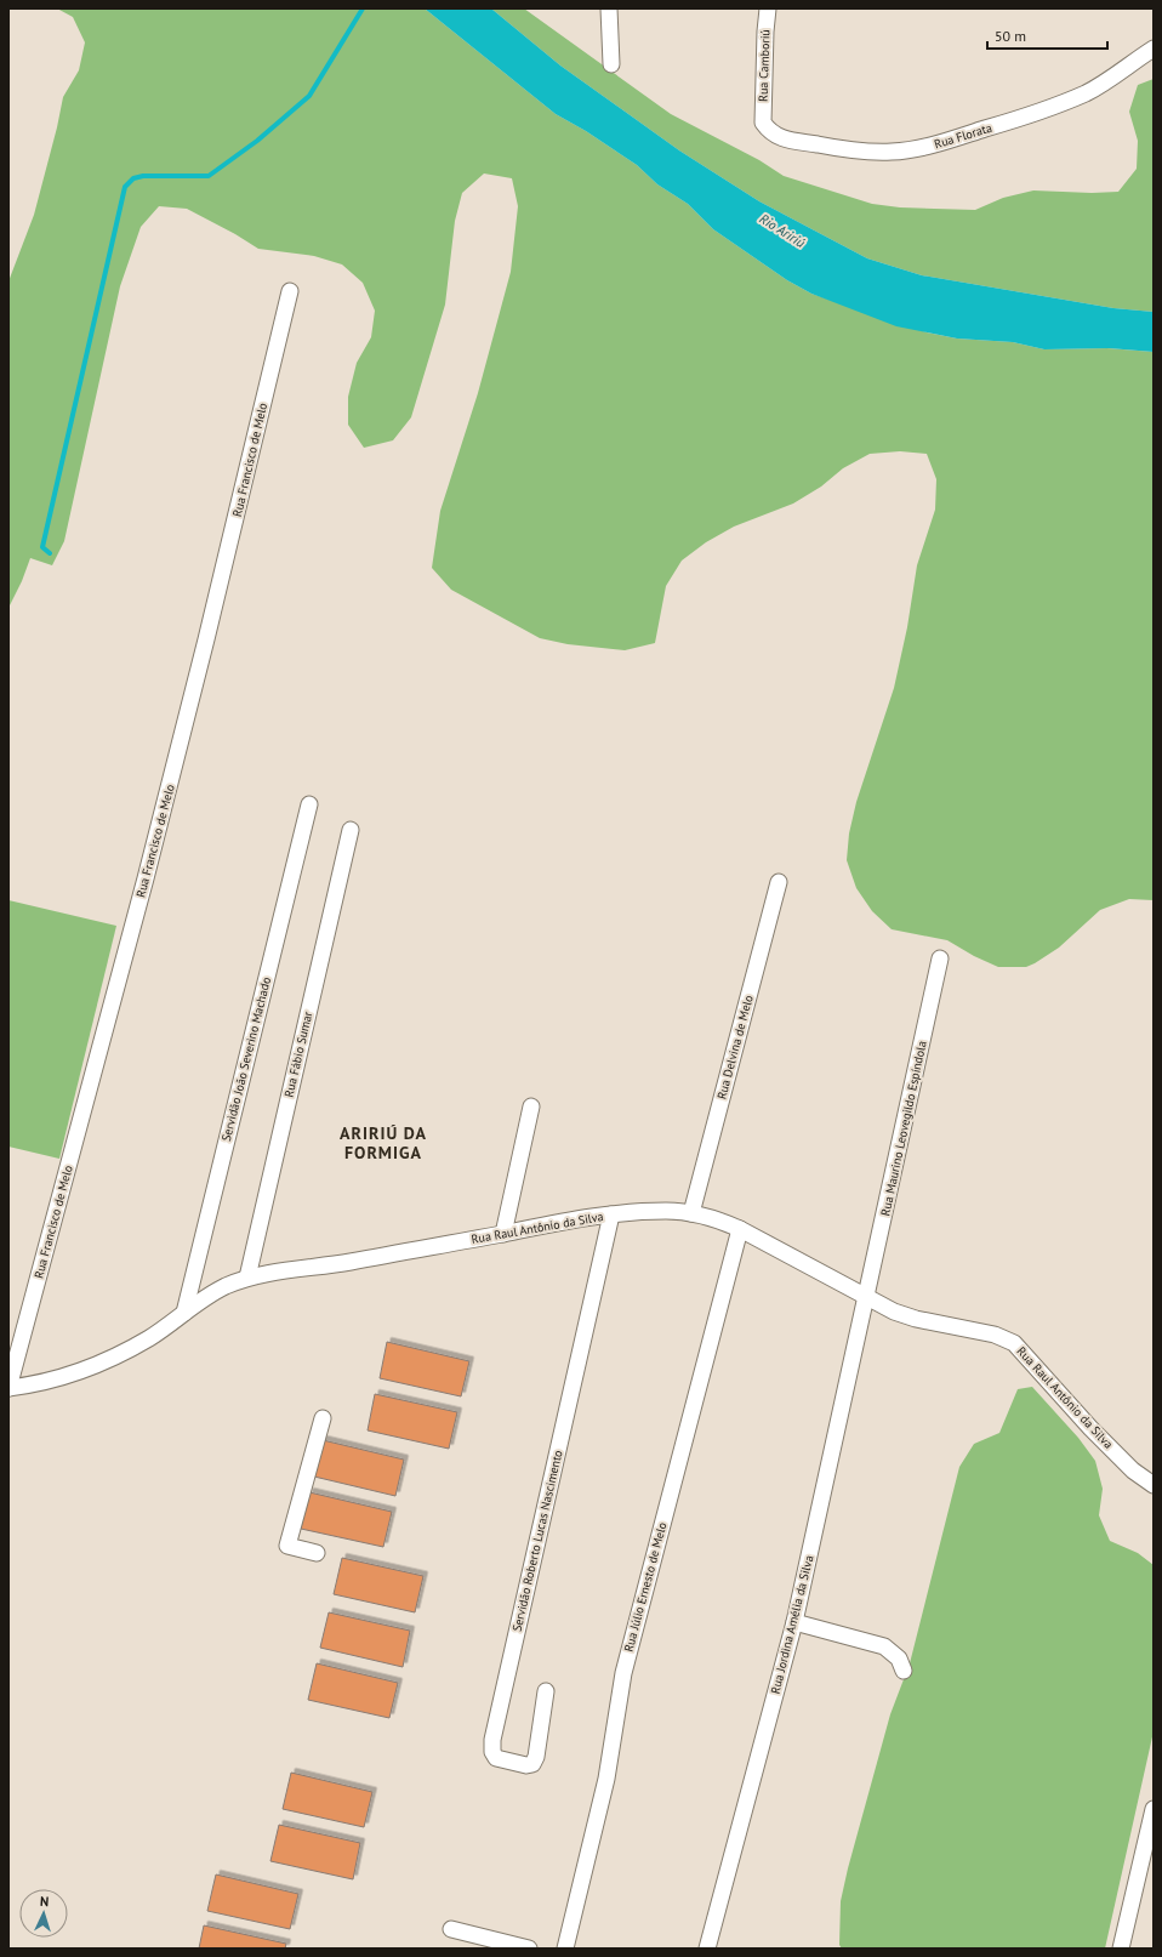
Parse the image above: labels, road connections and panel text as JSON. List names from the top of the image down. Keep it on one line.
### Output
{"streets":{"street":["Rua Camboriú","Rua Florata","Rua Francisco de Melo","Rua Delvina de Melo","Rua Fábio Sumar","Servidão João Severino Machado","Rua Maurino Leovegildo Espíndola","Rua Raul Antônio da Silva","Servidão Roberto Lucas Nascimento","Rua Júlio Ernesto de Melo","Rua Jordina Amélia da Silva"]},"crossings":[["Rua Camboriú","Rua Florata"],["Rua Francisco de Melo","Rua Raul Antônio da Silva"],["Rua Delvina de Melo","Rua Raul Antônio da Silva"],["Rua Fábio Sumar","Rua Raul Antônio da Silva"],["Servidão João Severino Machado","Rua Raul Antônio da Silva"],["Rua Maurino Leovegildo Espíndola","Rua Raul Antônio da Silva"],["Rua Maurino Leovegildo Espíndola","Rua Jordina Amélia da Silva"],["Rua Raul Antônio da Silva","Servidão Roberto Lucas Nascimento"],["Rua Raul Antônio da Silva","Rua Júlio Ernesto de Melo"],["Rua Raul Antônio da Silva","Rua Jordina Amélia da Silva"]],"districts":["ARIRIÚ DA FORMIGA"],"water":["Rio Aririú"],"scale_bar":"50 m","north":"top"}
